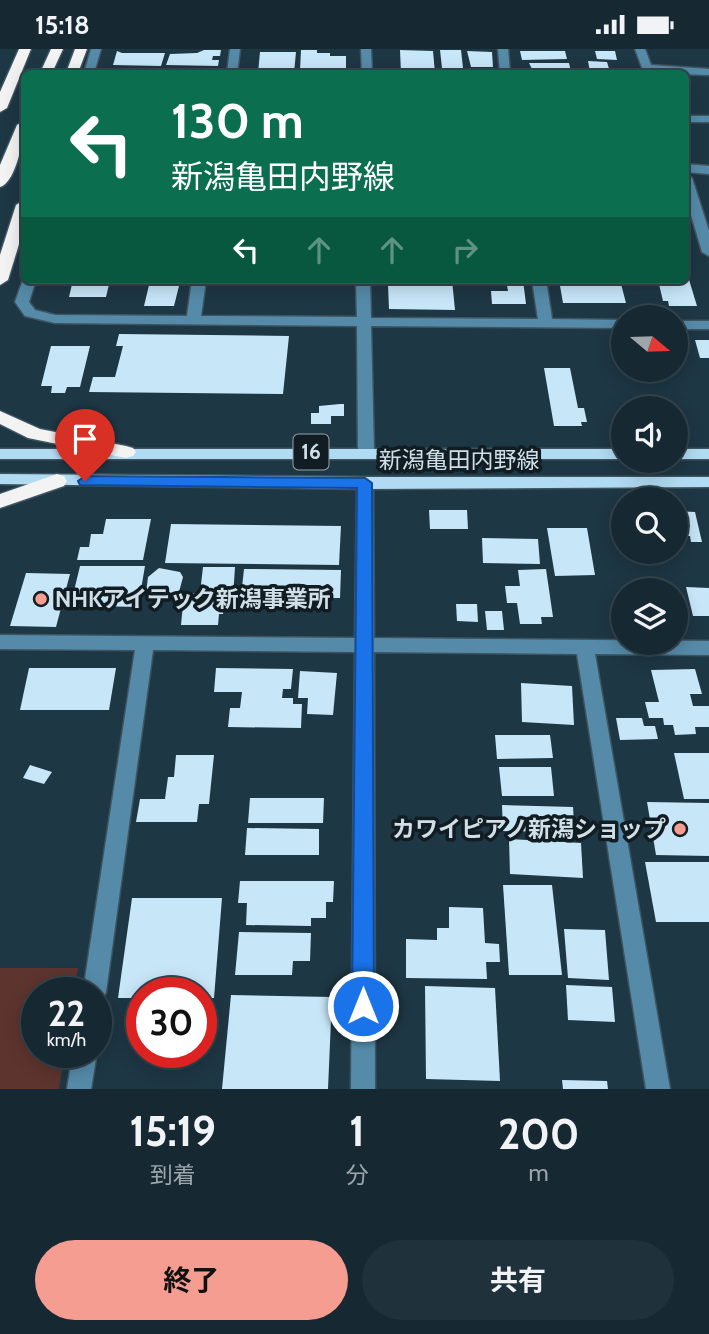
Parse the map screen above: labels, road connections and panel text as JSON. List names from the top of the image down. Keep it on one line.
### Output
{"streets":{"main road":["16","新潟亀田内野線"]},"places":["NHKアイテック新潟事業所","カワイピアノ新潟ショップ"],"north":"right","page":{"status":"15:18","turn":["130 m","新潟亀田内野線"],"speed":"22 km/h","limit":"30","eta":["15:19","到着","1","分","200","m"],"buttons":["終了","共有"]}}
